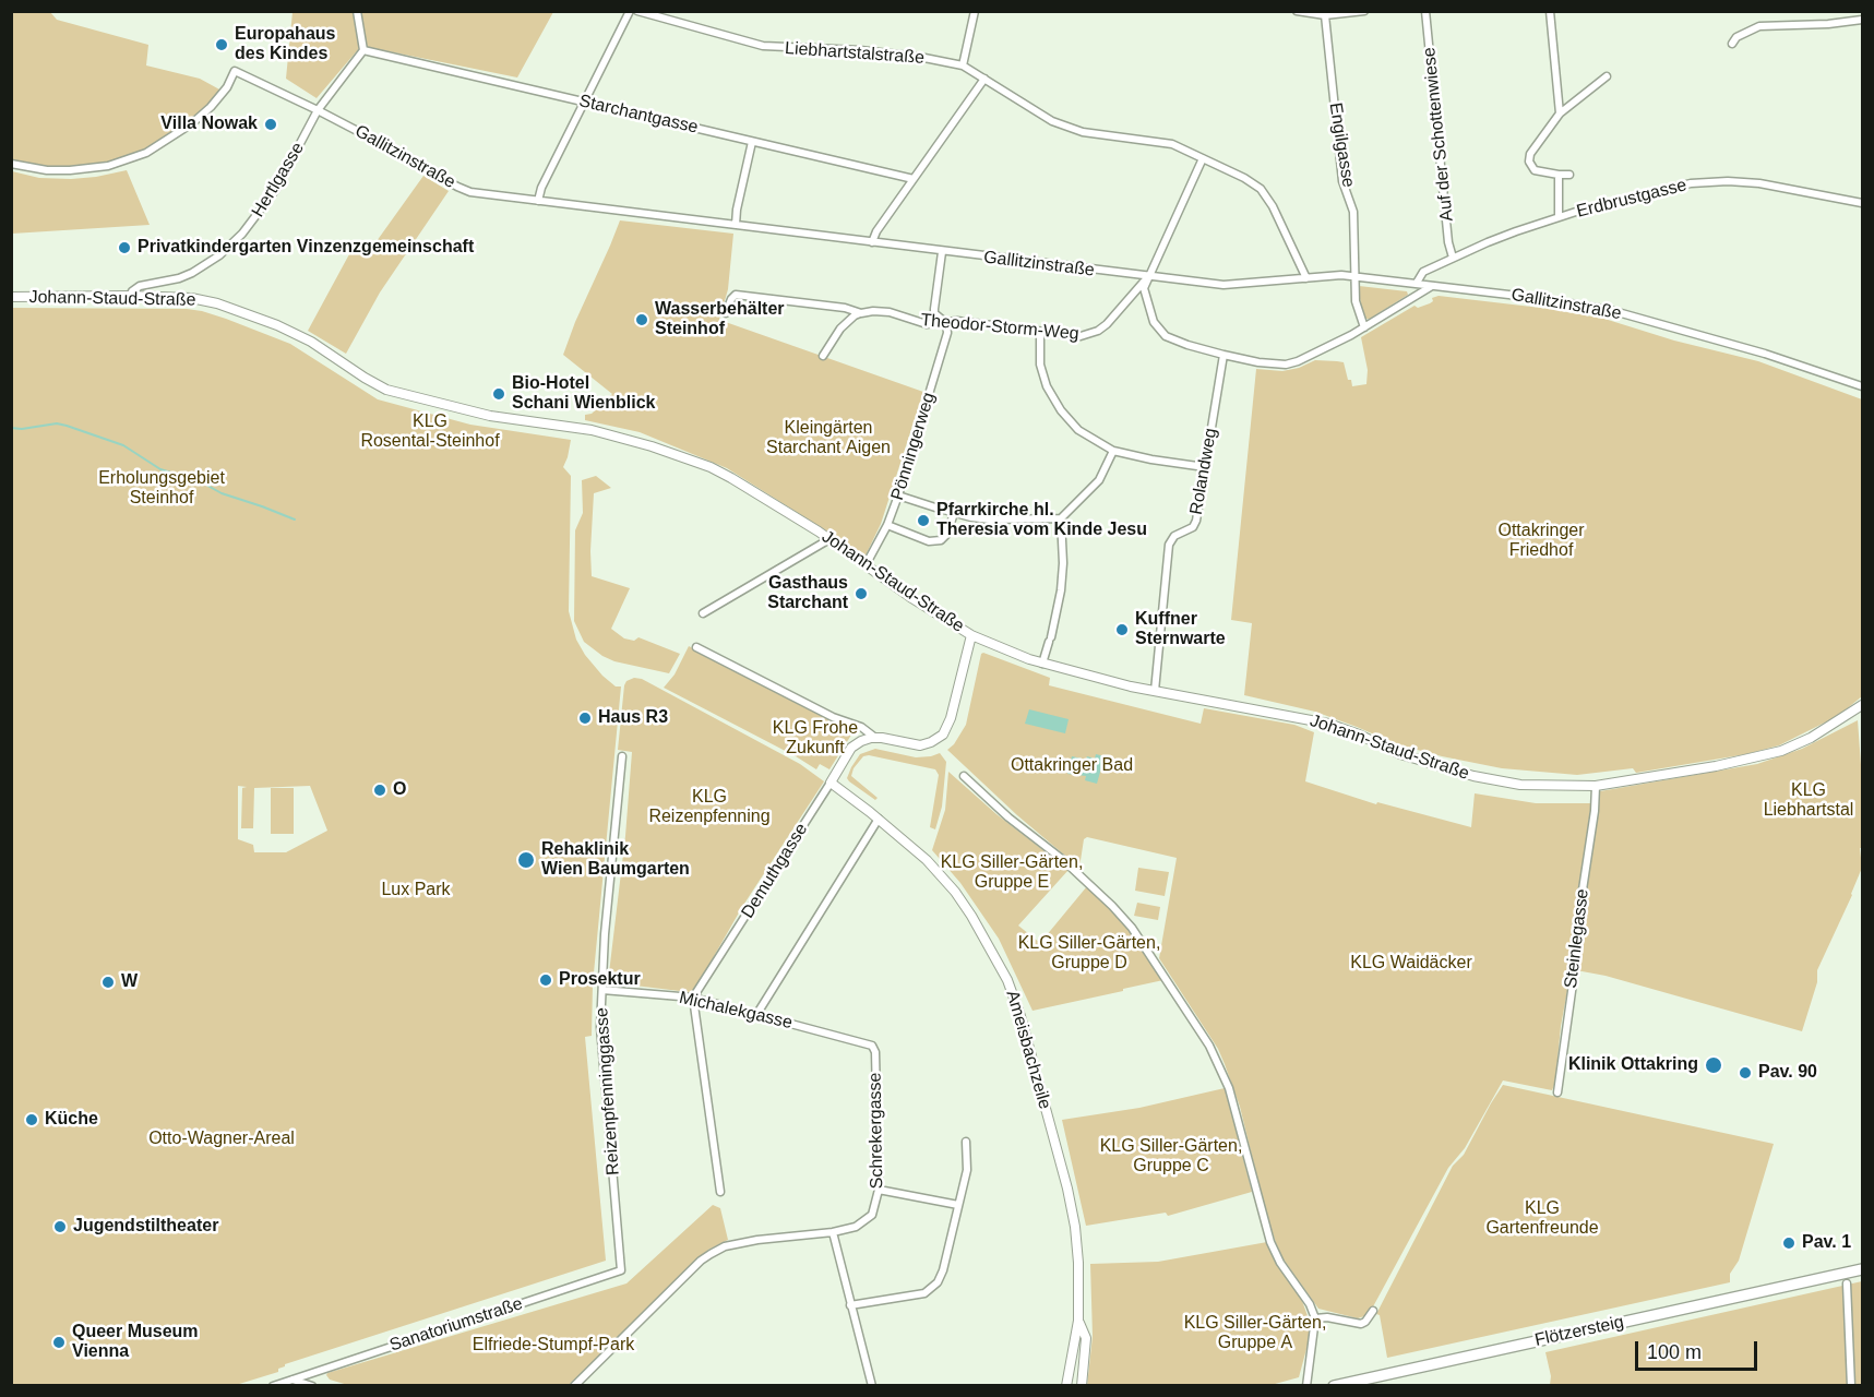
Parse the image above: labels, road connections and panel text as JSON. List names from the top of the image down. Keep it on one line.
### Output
{"streets":{"main road":["Flötzersteig"],"street":["Liebhartstalstraße","Starchantgasse","Auf der Schottenwiese","Engilgasse","Gallitzinstraße","Hertlgasse","Erdbrustgasse","Johann-Staud-Straße","Theodor-Storm-Weg","Pönningerweg","Rolandweg","Demuthgasse","Steinlegasse","Michalekgasse","Ameisbachzeile","Reizenpfenninggasse","Schrekergasse","Sanatoriumstraße"]},"crossings":[["Liebhartstalstraße","Gallitzinstraße"],["Starchantgasse","Hertlgasse"],["Auf der Schottenwiese","Erdbrustgasse"],["Engilgasse","Gallitzinstraße"],["Gallitzinstraße","Hertlgasse"],["Gallitzinstraße","Erdbrustgasse"],["Gallitzinstraße","Theodor-Storm-Weg"],["Hertlgasse","Johann-Staud-Straße"],["Johann-Staud-Straße","Pönningerweg"],["Johann-Staud-Straße","Rolandweg"],["Johann-Staud-Straße","Steinlegasse"],["Theodor-Storm-Weg","Pönningerweg"],["Demuthgasse","Michalekgasse"],["Demuthgasse","Ameisbachzeile"],["Michalekgasse","Reizenpfenninggasse"],["Michalekgasse","Schrekergasse"],["Reizenpfenninggasse","Sanatoriumstraße"]],"parks":["KLG Rosental-Steinhof","Kleingärten Starchant Aigen","Erholungsgebiet Steinhof","Ottakringer Friedhof","KLG Frohe Zukunft","Ottakringer Bad","KLG Liebhartstal","KLG Reizenpfenning","KLG Siller-Gärten, Gruppe E","Lux Park","KLG Siller-Gärten, Gruppe D","KLG Waidäcker","Otto-Wagner-Areal","KLG Siller-Gärten, Gruppe C","KLG Gartenfreunde","KLG Siller-Gärten, Gruppe A","Elfriede-Stumpf-Park"],"places":["Europahaus des Kindes","Villa Nowak","Privatkindergarten Vinzenzgemeinschaft","Wasserbehälter Steinhof","Bio-Hotel Schani Wienblick","Pfarrkirche hl. Theresia vom Kinde Jesu","Gasthaus Starchant","Kuffner Sternwarte","Haus R3","O","Rehaklinik Wien Baumgarten","Prosektur","W","Klinik Ottakring","Pav. 90","Küche","Jugendstiltheater","Pav. 1","Queer Museum Vienna"],"scale_bar":"100 m"}
